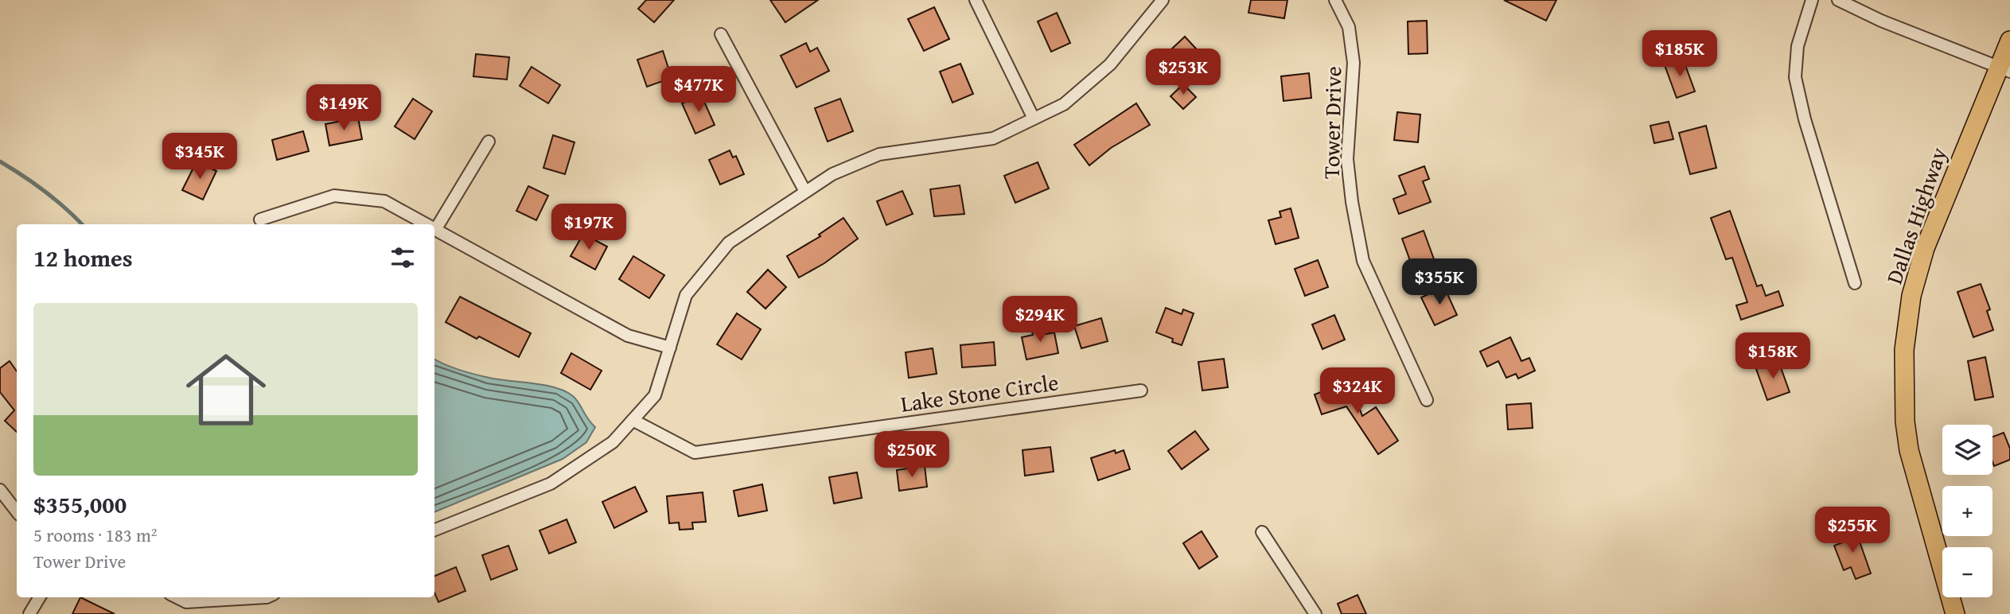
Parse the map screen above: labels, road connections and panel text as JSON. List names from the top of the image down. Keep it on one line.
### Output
{"streets":{"main road":["Dallas Highway"],"street":["Tower Drive","Lake Stone Circle"]},"page":{"price":["$185K","$253K","$477K","$149K","$345K","$197K","$355K","$294K","$158K","$324K","$250K","$255K"],"heading":"12 homes","list":[{"name":"$355,000","note":"5 rooms · 183 m² · Tower Drive"}],"map_buttons":["+","−"]}}
